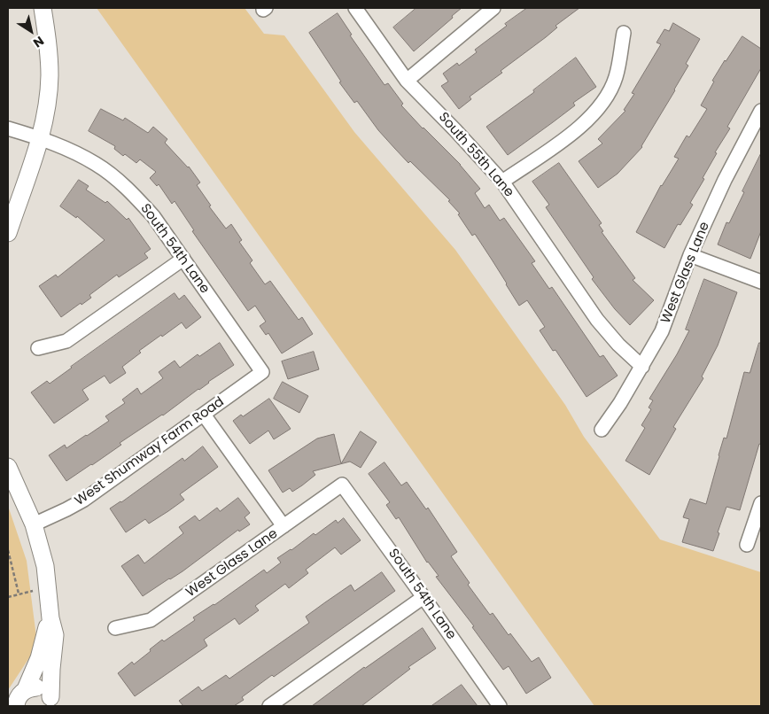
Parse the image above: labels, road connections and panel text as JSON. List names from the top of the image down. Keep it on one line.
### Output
{"streets":{"street":["South 55th Lane","South 54th Lane","West Glass Lane","West Shumway Farm Road"]},"crossings":[["South 55th Lane","West Glass Lane"],["South 54th Lane","West Glass Lane"],["South 54th Lane","West Shumway Farm Road"]],"north":"bottom right"}
